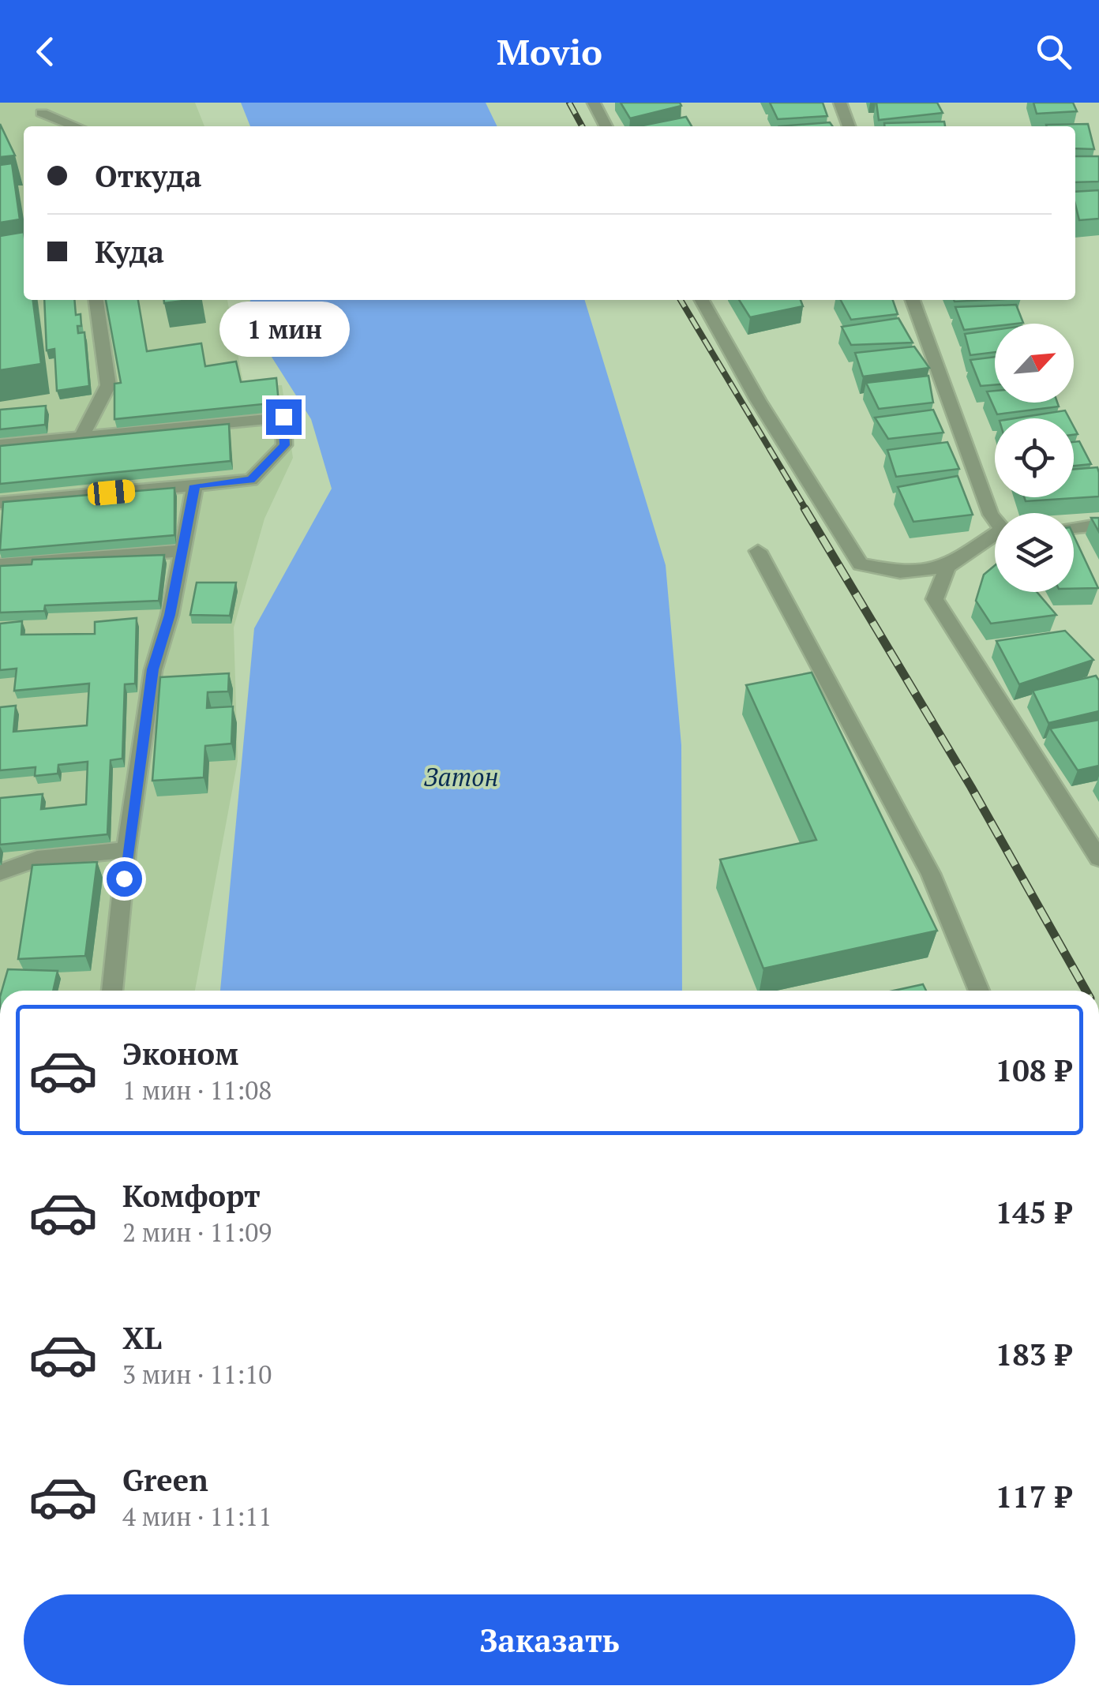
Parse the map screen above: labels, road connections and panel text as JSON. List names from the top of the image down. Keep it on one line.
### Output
{"water":["Затон"],"north":"top right","page":{"header":"Movio","banner":["Откуда","Куда"],"bubble":"1 мин","list":[{"name":"Эконом","note":"1 мин · 11:08","value":"108 ₽"},{"name":"Комфорт","note":"2 мин · 11:09","value":"145 ₽"},{"name":"XL","note":"3 мин · 11:10","value":"183 ₽"},{"name":"Green","note":"4 мин · 11:11","value":"117 ₽"}],"buttons":"Заказать"}}
